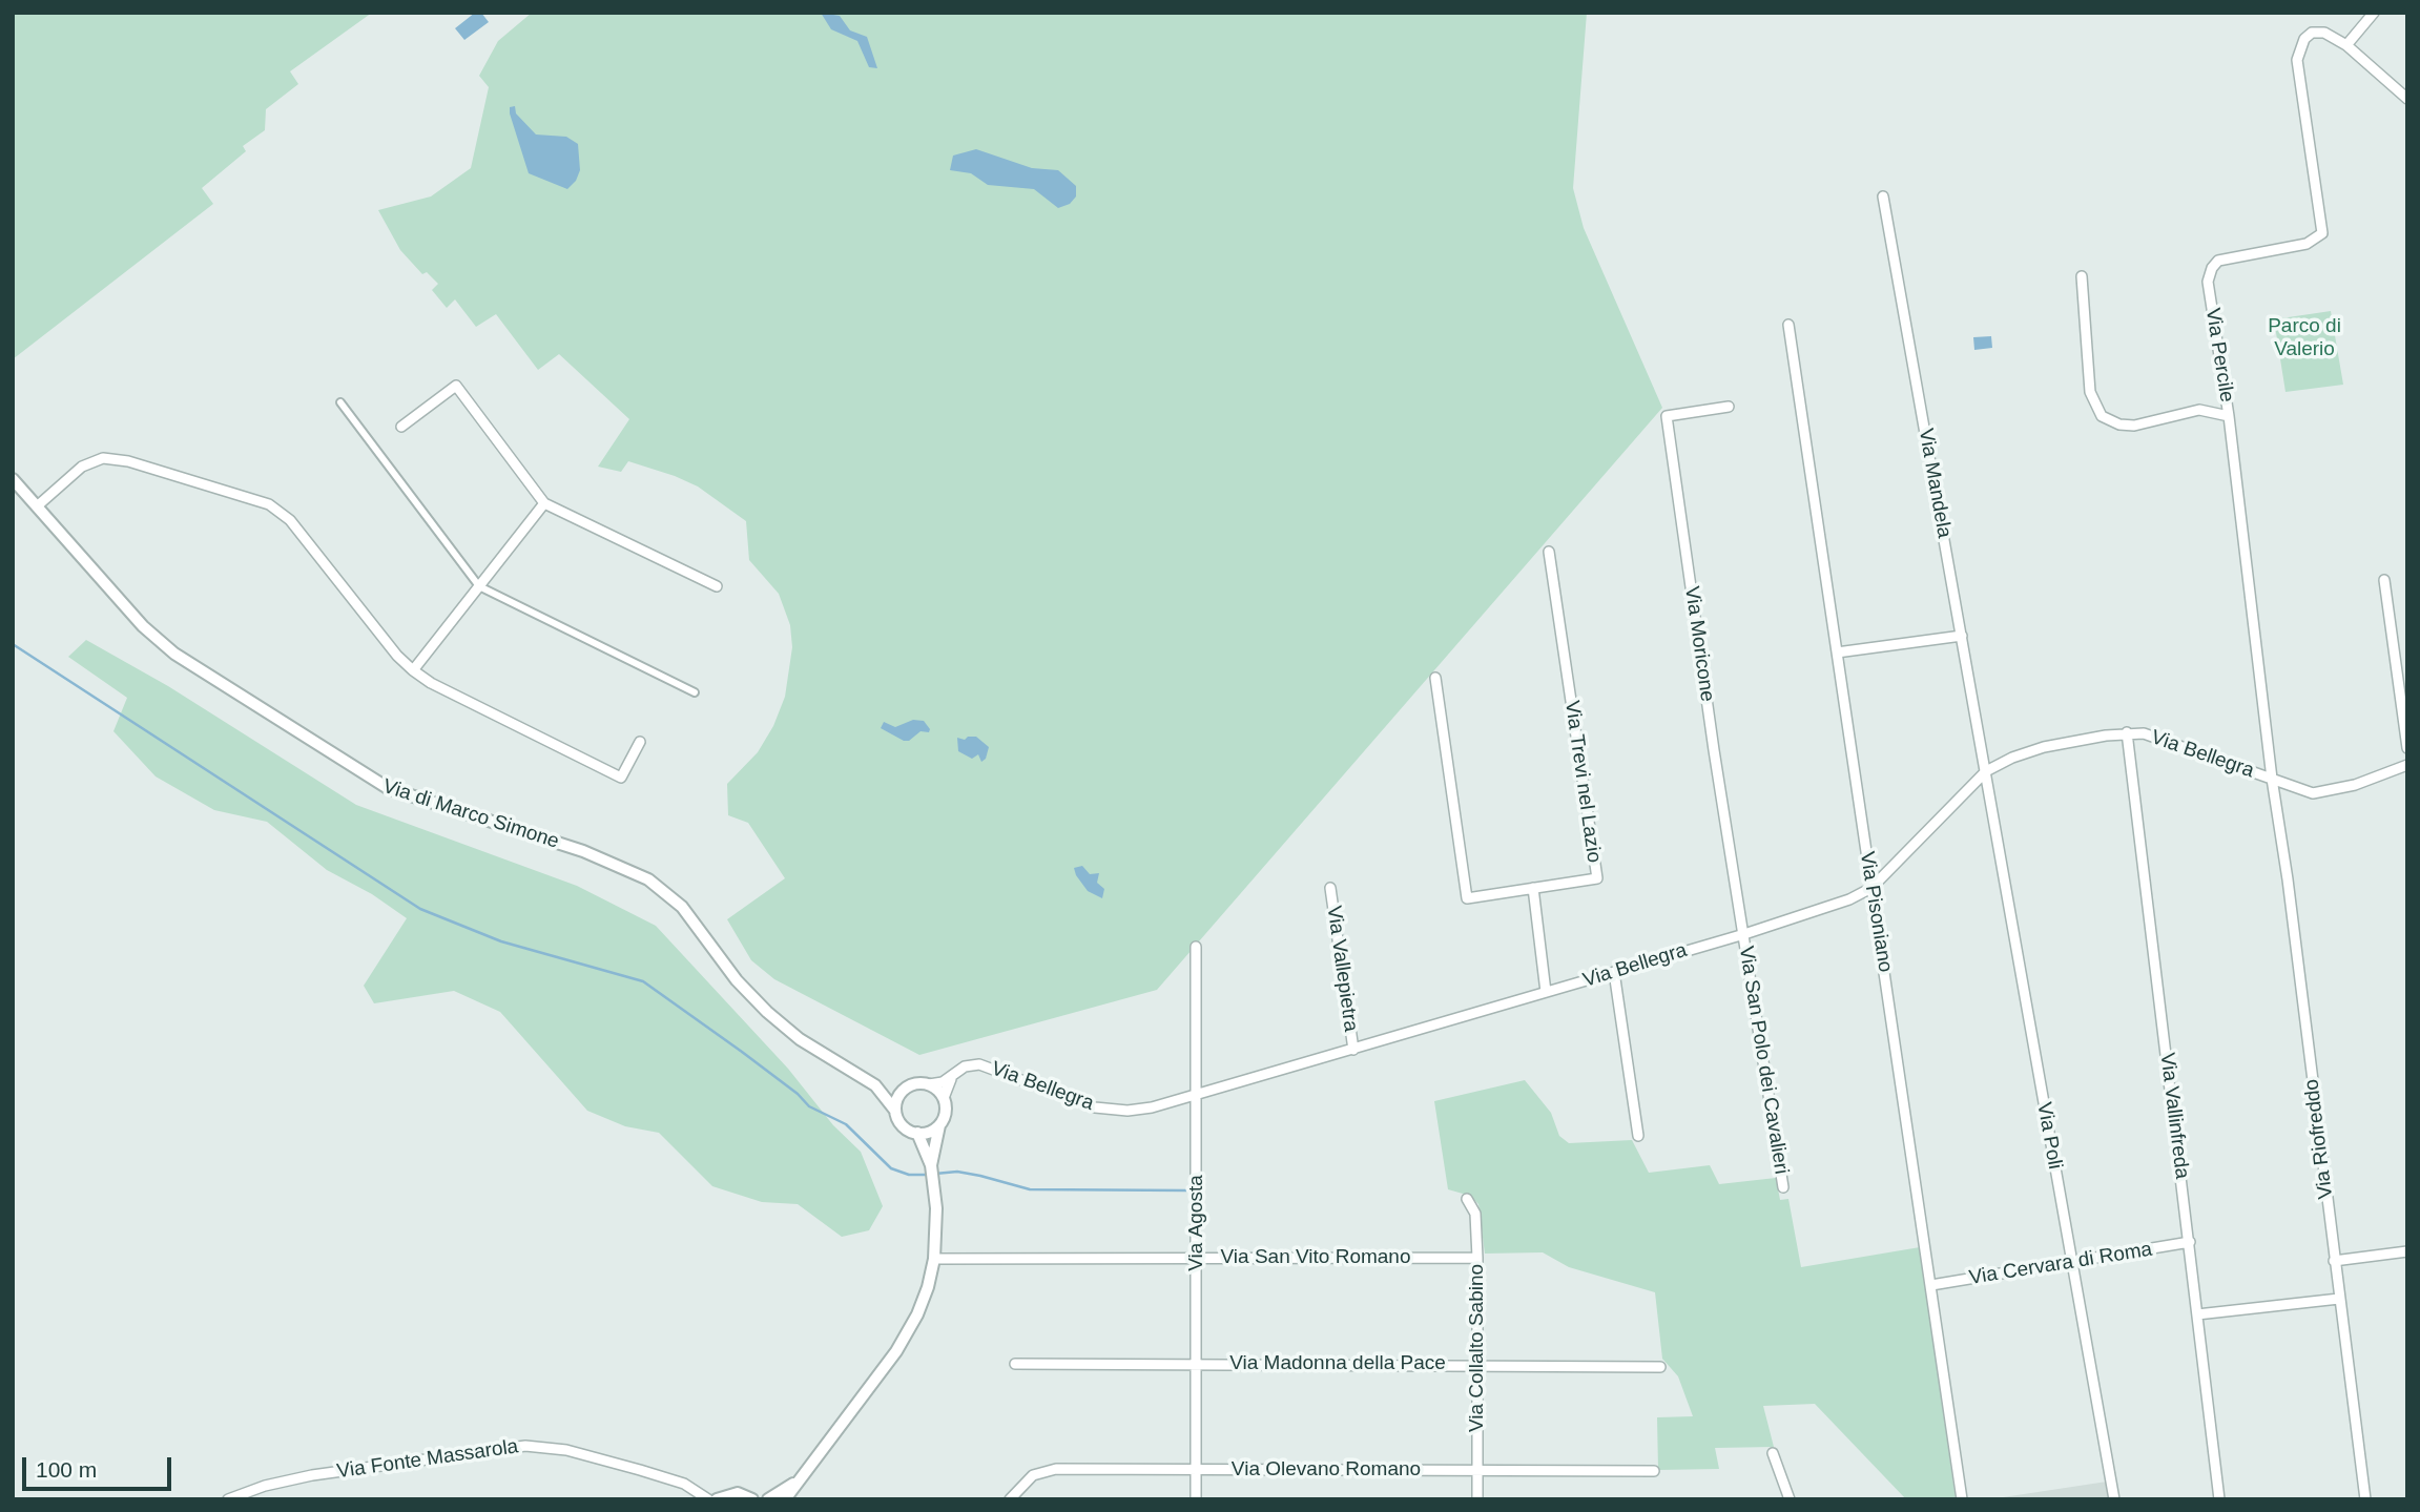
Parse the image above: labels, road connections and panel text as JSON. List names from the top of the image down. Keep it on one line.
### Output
{"streets":{"street":["Via Percile","Via Mandela","Via Moricone","Via Bellegra","Via Trevi nel Lazio","Via di Marco Simone","Via Pisoniano","Via Vallepietra","Via San Polo dei Cavalieri","Via Vallinfreda","Via Poli","Via Riofreddo","Via Agosta","Via San Vito Romano","Via Cervara di Roma","Via Collalto Sabino","Via Madonna della Pace","Via Fonte Massarola","Via Olevano Romano"]},"crossings":[["Via Percile","Via Bellegra"],["Via Percile","Via Riofreddo"],["Via Mandela","Via Bellegra"],["Via Mandela","Via Poli"],["Via Moricone","Via Bellegra"],["Via Moricone","Via San Polo dei Cavalieri"],["Via Bellegra","Via di Marco Simone"],["Via Bellegra","Via Pisoniano"],["Via Bellegra","Via Vallepietra"],["Via Bellegra","Via San Polo dei Cavalieri"],["Via Bellegra","Via Vallinfreda"],["Via Bellegra","Via Poli"],["Via Bellegra","Via Riofreddo"],["Via Bellegra","Via Agosta"],["Via Pisoniano","Via Cervara di Roma"],["Via Vallinfreda","Via Cervara di Roma"],["Via Poli","Via Cervara di Roma"],["Via Agosta","Via San Vito Romano"],["Via Agosta","Via Madonna della Pace"],["Via Agosta","Via Olevano Romano"],["Via San Vito Romano","Via Collalto Sabino"],["Via Collalto Sabino","Via Madonna della Pace"],["Via Collalto Sabino","Via Olevano Romano"]],"parks":["Parco di Valerio"],"scale_bar":"100 m"}
